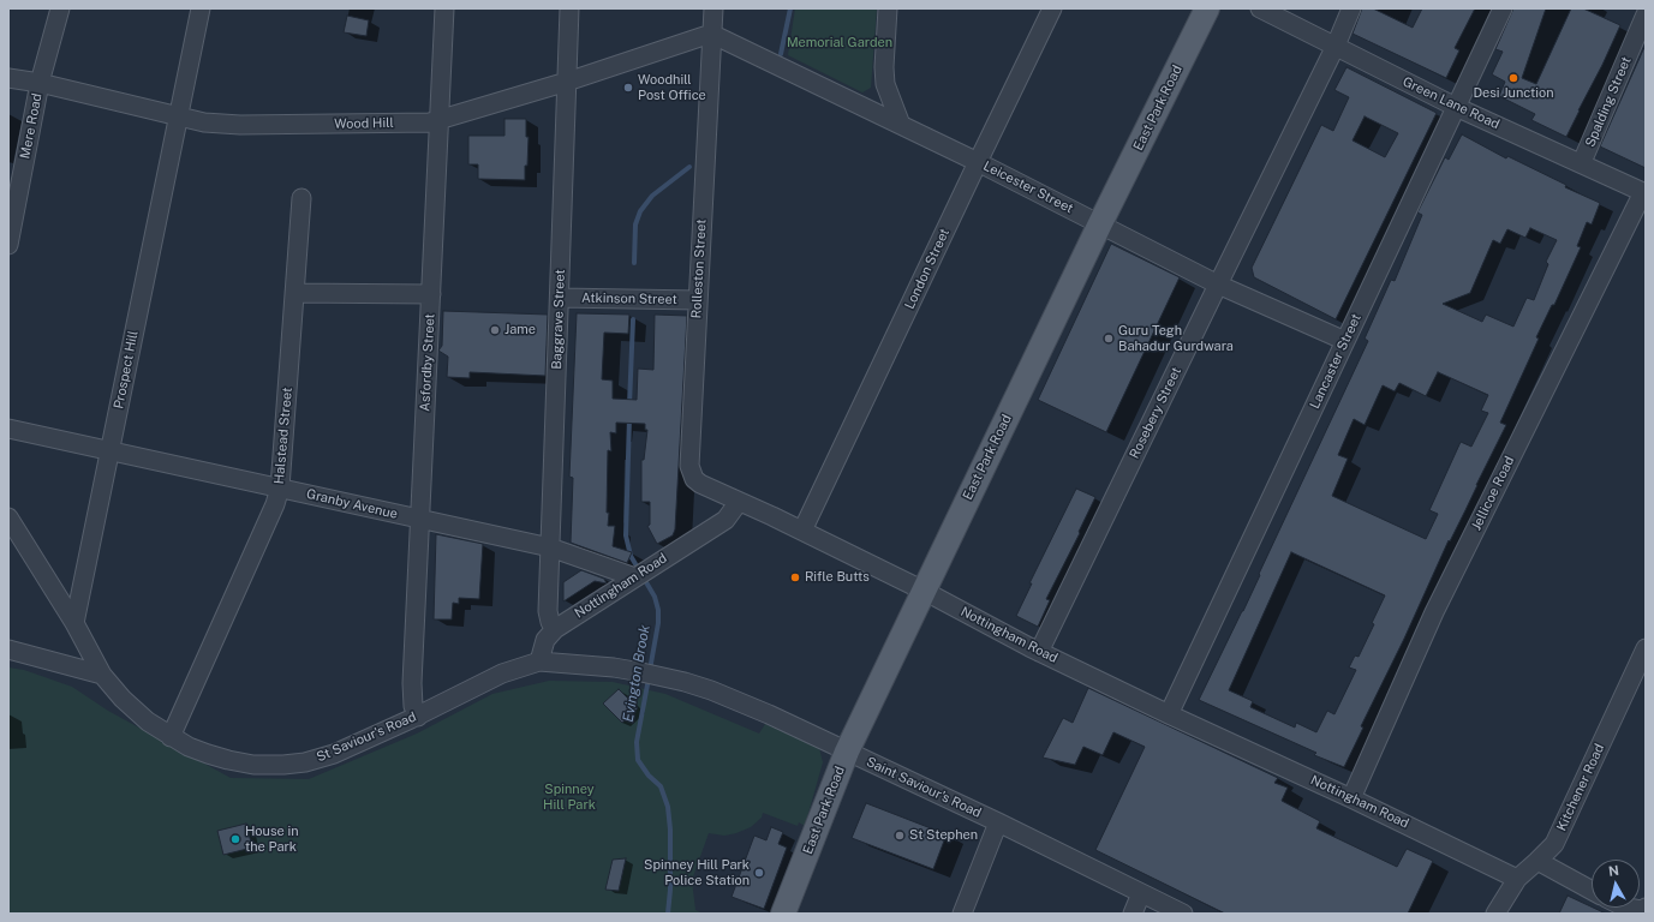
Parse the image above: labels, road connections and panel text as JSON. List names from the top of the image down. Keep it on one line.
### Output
{"streets":{"main road":["East Park Road"],"street":["Spalding Street","Green Lane Road","Wood Hill","Mere Road","Leicester Street","Rolleston Street","London Street","Atkinson Street","Baggrave Street","Lancaster Street","Asfordby Street","Prospect Hill","Rosebery Street","Halstead Street","Jellicoe Road","Granby Avenue","Nottingham Road","St Saviour's Road","Saint Saviour's Road","Kitchener Road"]},"crossings":[["Spalding Street","Green Lane Road"],["Green Lane Road","Lancaster Street"],["Green Lane Road","Rosebery Street"],["Green Lane Road","Jellicoe Road"],["East Park Road","Leicester Street"],["East Park Road","Nottingham Road"],["East Park Road","Saint Saviour's Road"],["Wood Hill","Mere Road"],["Wood Hill","Leicester Street"],["Wood Hill","Rolleston Street"],["Wood Hill","Baggrave Street"],["Wood Hill","Asfordby Street"],["Wood Hill","Prospect Hill"],["Leicester Street","Rolleston Street"],["Leicester Street","London Street"],["Leicester Street","Lancaster Street"],["Leicester Street","Rosebery Street"],["Rolleston Street","Atkinson Street"],["Rolleston Street","Nottingham Road"],["London Street","Nottingham Road"],["Atkinson Street","Baggrave Street"],["Baggrave Street","Granby Avenue"],["Baggrave Street","Nottingham Road"],["Lancaster Street","Nottingham Road"],["Asfordby Street","Granby Avenue"],["Asfordby Street","St Saviour's Road"],["Prospect Hill","Granby Avenue"],["Prospect Hill","St Saviour's Road"],["Rosebery Street","Nottingham Road"],["Halstead Street","Granby Avenue"],["Halstead Street","St Saviour's Road"],["Jellicoe Road","Nottingham Road"],["Granby Avenue","Nottingham Road"],["Nottingham Road","St Saviour's Road"],["Nottingham Road","Kitchener Road"],["St Saviour's Road","Saint Saviour's Road"]],"water":["Evington Brook"],"parks":["Memorial Garden","Spinney Hill Park"],"places":["Desi Junction","Woodhill Post Office","Jame","Guru Tegh Bahadur Gurdwara","Rifle Butts","St Stephen","House in the Park","Spinney Hill Park Police Station"],"north":"top"}
